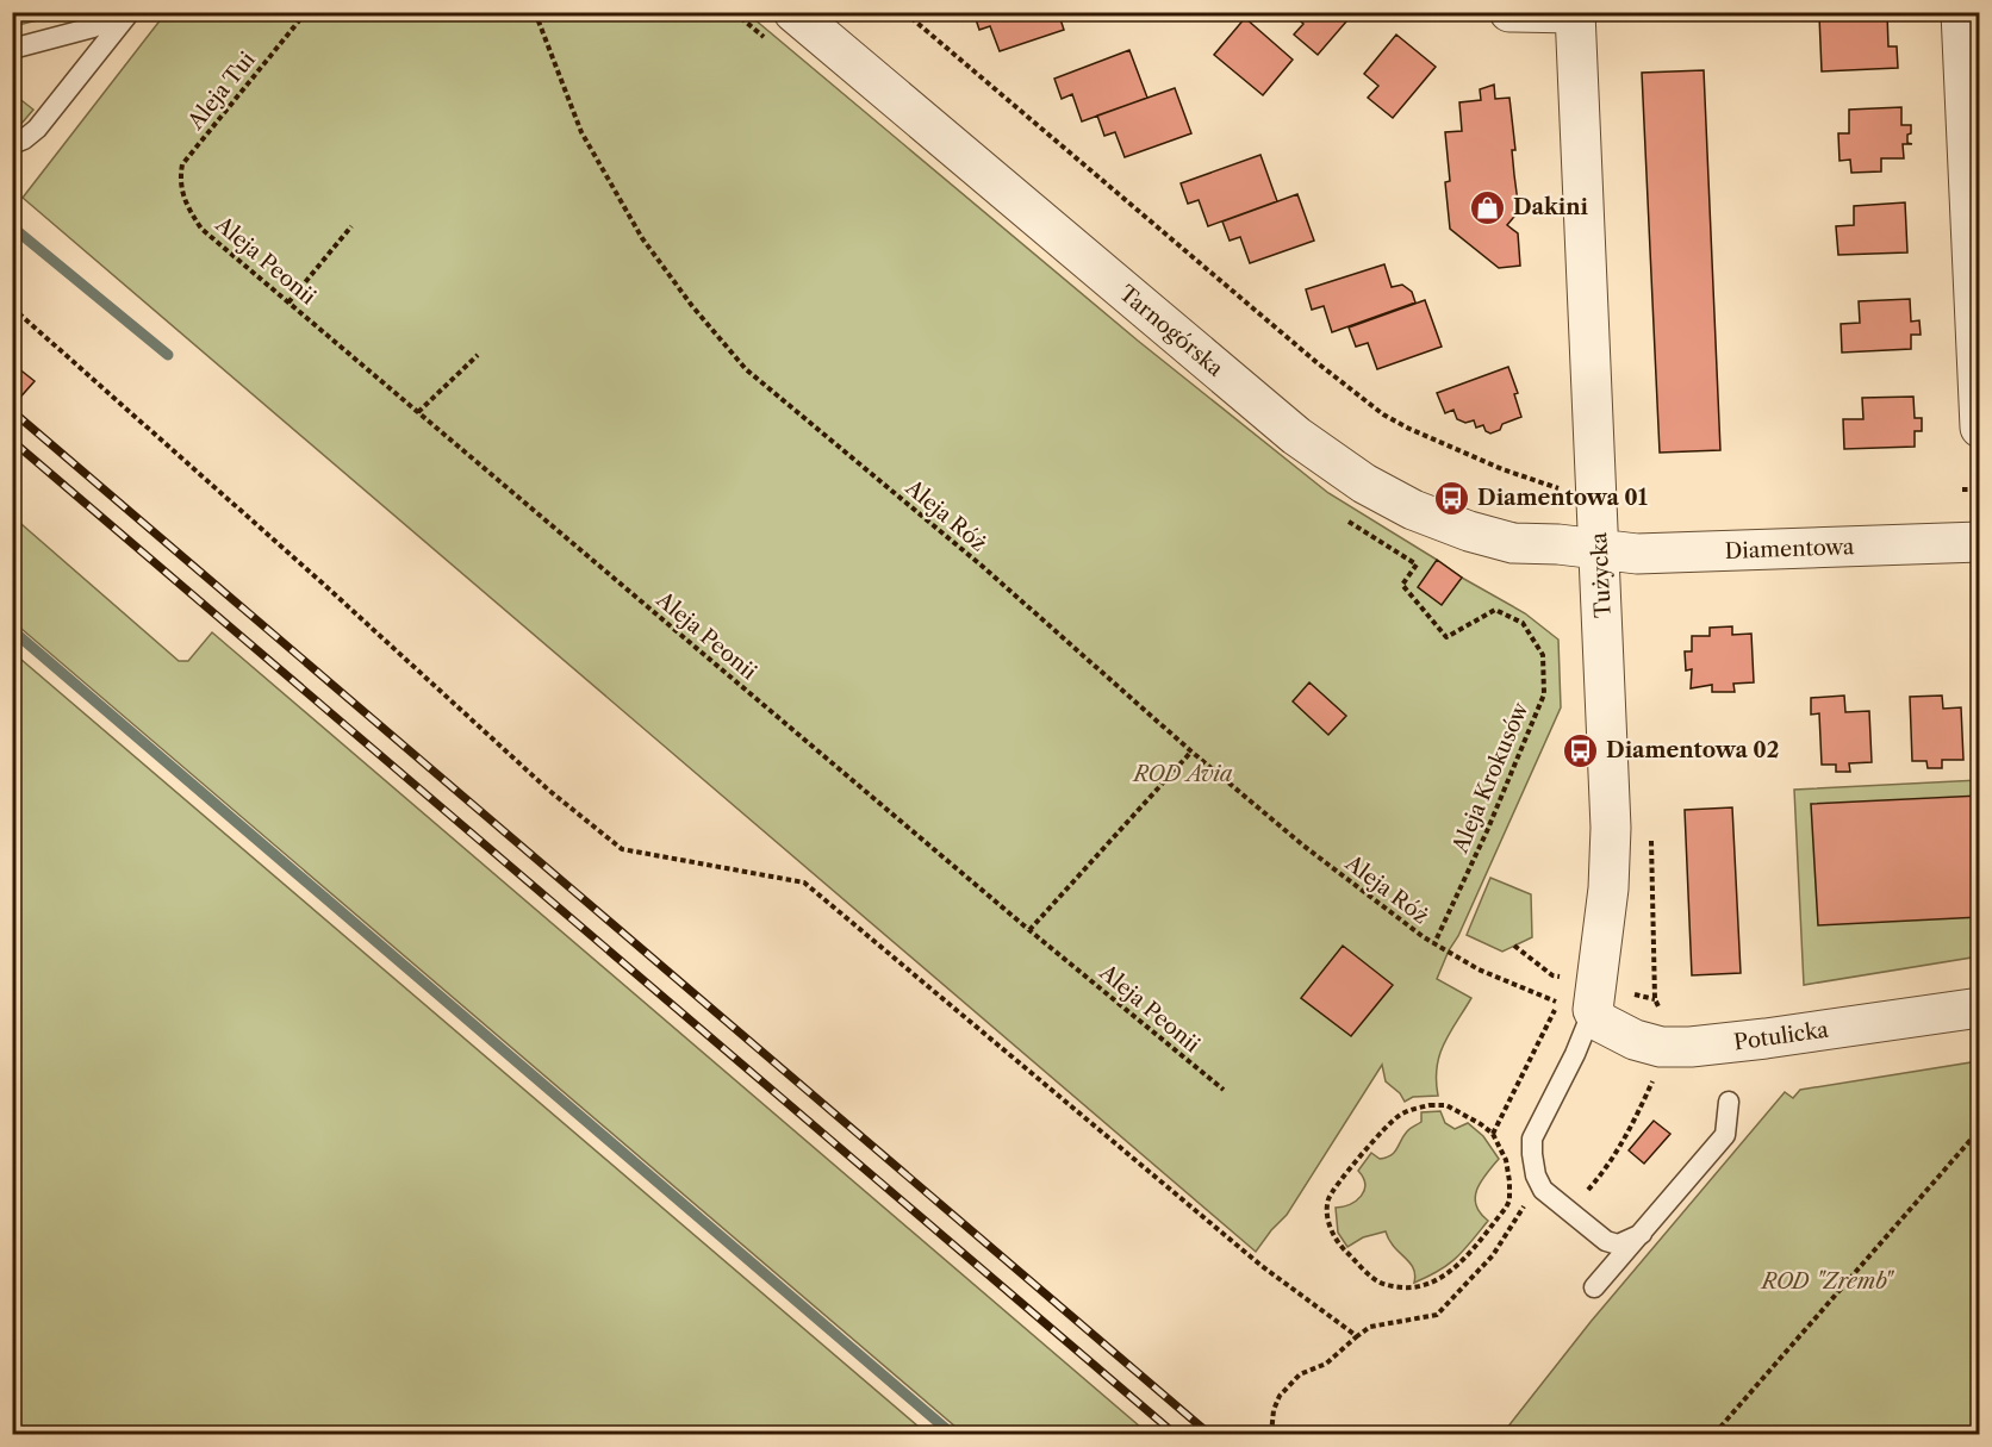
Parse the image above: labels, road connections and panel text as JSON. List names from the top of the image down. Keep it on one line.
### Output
{"streets":{"street":["Tarnogórska","Diamentowa","Tużycka","Potulicka"],"path":["Aleja Tui","Aleja Peonii","Aleja Róż","Aleja Krokusów"]},"crossings":[["Aleja Tui","Aleja Peonii"],["Tarnogórska","Diamentowa"],["Tarnogórska","Tużycka"],["Aleja Róż","Tużycka"],["Aleja Róż","Aleja Krokusów"],["Aleja Róż","Potulicka"],["Diamentowa","Tużycka"],["Tużycka","Potulicka"]],"parks":["ROD Avia","ROD \"Zremb\""],"places":{"shop":["Dakini"],"bus stop":["Diamentowa 01","Diamentowa 02"]}}
